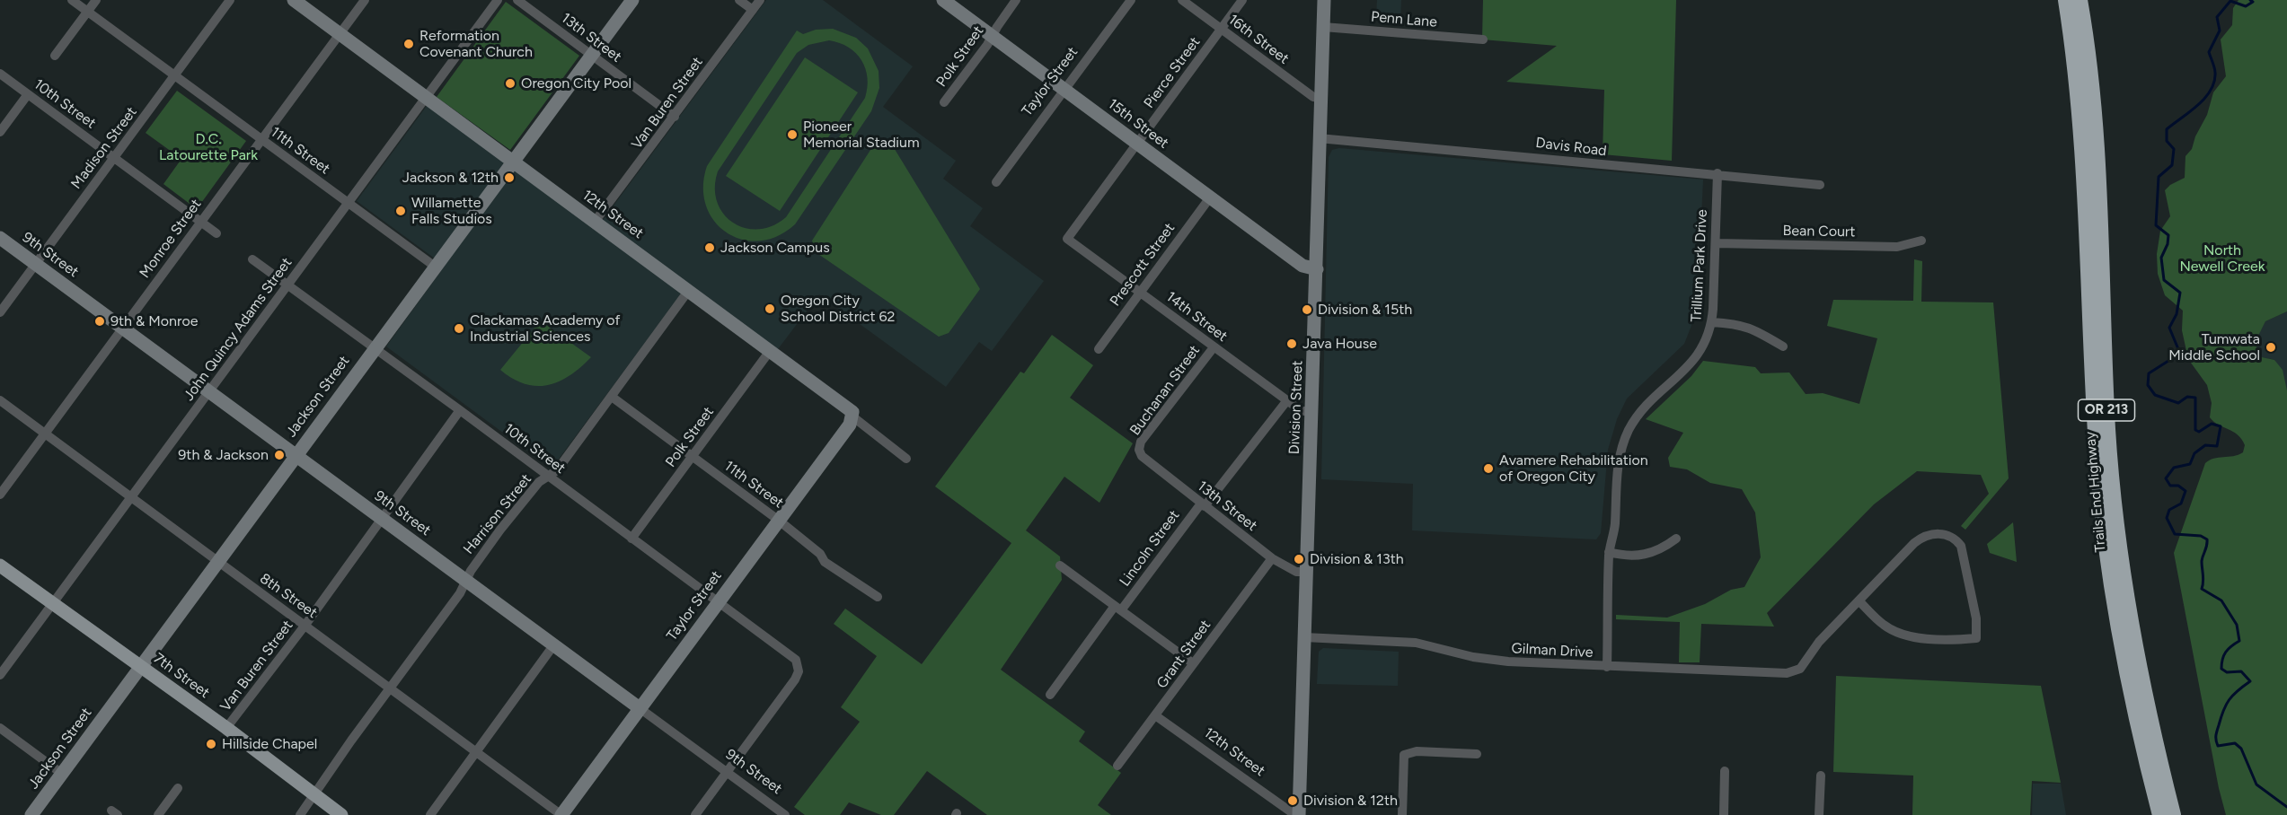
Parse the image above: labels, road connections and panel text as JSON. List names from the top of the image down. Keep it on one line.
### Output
{"streets":{"highway":["OR 213","Trails End Highway"],"main road":["7th Street"],"street":["Penn Lane","13th Street","16th Street","Polk Street","Pierce Street","Taylor Street","Van Buren Street","10th Street","15th Street","Davis Road","Madison Street","11th Street","12th Street","Bean Court","Monroe Street","9th Street","Prescott Street","Trillium Park Drive","14th Street","John Quincy Adams Street","Buchanan Street","Jackson Street","Division Street","Harrison Street","Lincoln Street","8th Street","Gilman Drive","Grant Street"]},"crossings":[["Penn Lane","Division Street"],["13th Street","Van Buren Street"],["13th Street","Buchanan Street"],["13th Street","Jackson Street"],["13th Street","Division Street"],["13th Street","Lincoln Street"],["13th Street","Grant Street"],["16th Street","Pierce Street"],["16th Street","Division Street"],["Polk Street","10th Street"],["Polk Street","15th Street"],["Polk Street","11th Street"],["Polk Street","12th Street"],["Pierce Street","15th Street"],["Pierce Street","14th Street"],["Taylor Street","10th Street"],["Taylor Street","15th Street"],["Taylor Street","11th Street"],["Taylor Street","12th Street"],["Taylor Street","9th Street"],["Taylor Street","8th Street"],["Van Buren Street","10th Street"],["Van Buren Street","12th Street"],["Van Buren Street","9th Street"],["Van Buren Street","8th Street"],["Van Buren Street","7th Street"],["10th Street","Madison Street"],["10th Street","Monroe Street"],["10th Street","9th Street"],["10th Street","John Quincy Adams Street"],["10th Street","Jackson Street"],["10th Street","Harrison Street"],["15th Street","Prescott Street"],["15th Street","Division Street"],["Davis Road","Trillium Park Drive"],["Davis Road","Division Street"],["Madison Street","11th Street"],["Madison Street","9th Street"],["11th Street","Monroe Street"],["11th Street","John Quincy Adams Street"],["11th Street","Jackson Street"],["11th Street","Harrison Street"],["12th Street","Monroe Street"],["12th Street","John Quincy Adams Street"],["12th Street","Jackson Street"],["12th Street","Division Street"],["12th Street","Harrison Street"],["12th Street","Grant Street"],["Bean Court","Trillium Park Drive"],["Monroe Street","9th Street"],["Monroe Street","8th Street"],["9th Street","John Quincy Adams Street"],["9th Street","Jackson Street"],["9th Street","Harrison Street"],["Prescott Street","14th Street"],["Trillium Park Drive","Gilman Drive"],["14th Street","Buchanan Street"],["14th Street","Division Street"],["14th Street","Lincoln Street"],["John Quincy Adams Street","8th Street"],["John Quincy Adams Street","7th Street"],["Jackson Street","8th Street"],["Jackson Street","7th Street"],["Division Street","Gilman Drive"],["Harrison Street","8th Street"],["Harrison Street","7th Street"]],"parks":["D.C. Latourette Park","North Newell Creek"],"places":["Reformation Covenant Church","Oregon City Pool","Pioneer Memorial Stadium","Jackson & 12th","Willamette Falls Studios","Jackson Campus","Oregon City School District 62","Division & 15th","9th & Monroe","Clackamas Academy of Industrial Sciences","Java House","Tumwata Middle School","9th & Jackson","Avamere Rehabilitation of Oregon City","Division & 13th","Hillside Chapel","Division & 12th"]}
